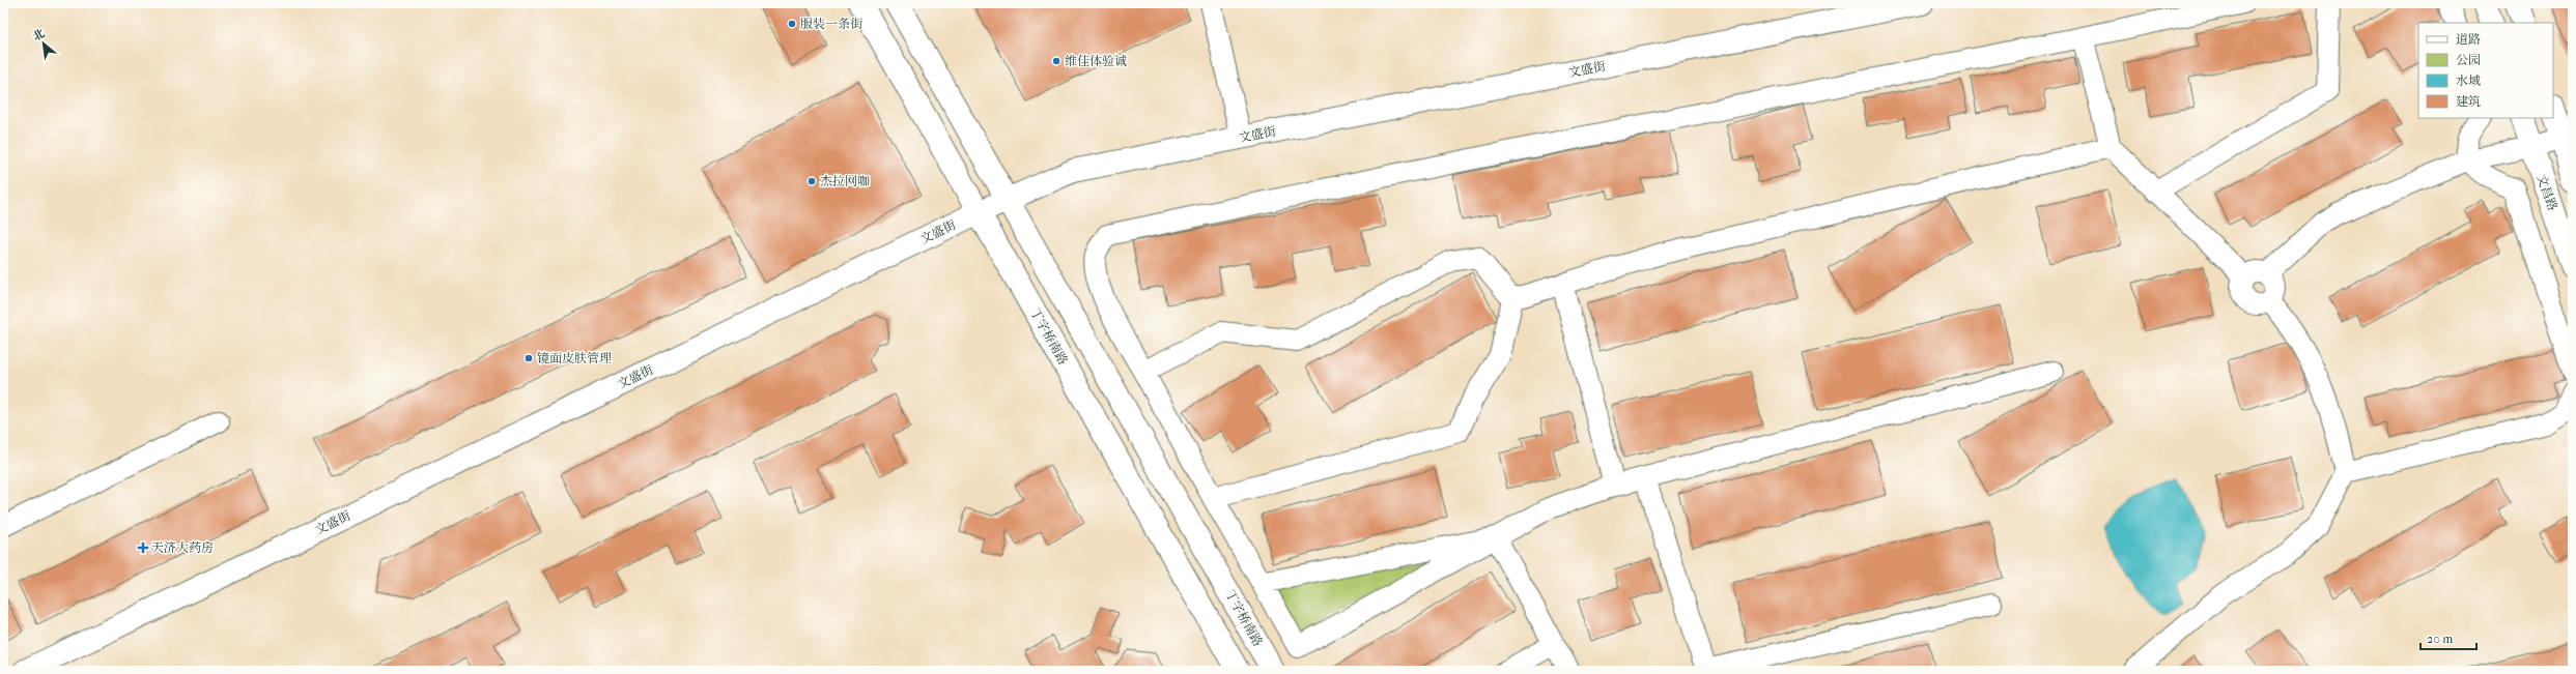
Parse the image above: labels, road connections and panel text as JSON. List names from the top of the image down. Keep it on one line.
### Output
{"streets":{"street":["文盛街","文昌路","丁字桥南路"]},"crossings":[["文盛街","丁字桥南路"]],"places":{"other":["服装一条街","维佳体验诚","杰拉网咖","镜面皮肤管理"],"health":["天济大药房"]},"legend":["道路","公园","水域","建筑"],"scale_bar":"20 m","north":"top left"}
